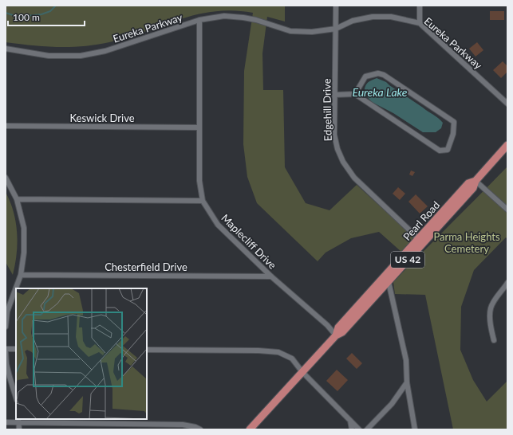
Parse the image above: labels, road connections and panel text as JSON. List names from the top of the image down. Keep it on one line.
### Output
{"streets":{"main road":["Pearl Road","US 42"],"street":["Eureka Parkway","Edgehill Drive","Keswick Drive","Maplecliff Drive","Chesterfield Drive"]},"crossings":[["Eureka Parkway","Edgehill Drive"],["Eureka Parkway","Maplecliff Drive"],["Edgehill Drive","Pearl Road"],["Keswick Drive","Maplecliff Drive"],["Pearl Road","Maplecliff Drive"],["Maplecliff Drive","Chesterfield Drive"]],"water":["Eureka Lake"],"parks":["Parma Heights Cemetery"],"scale_bar":"100 m"}
